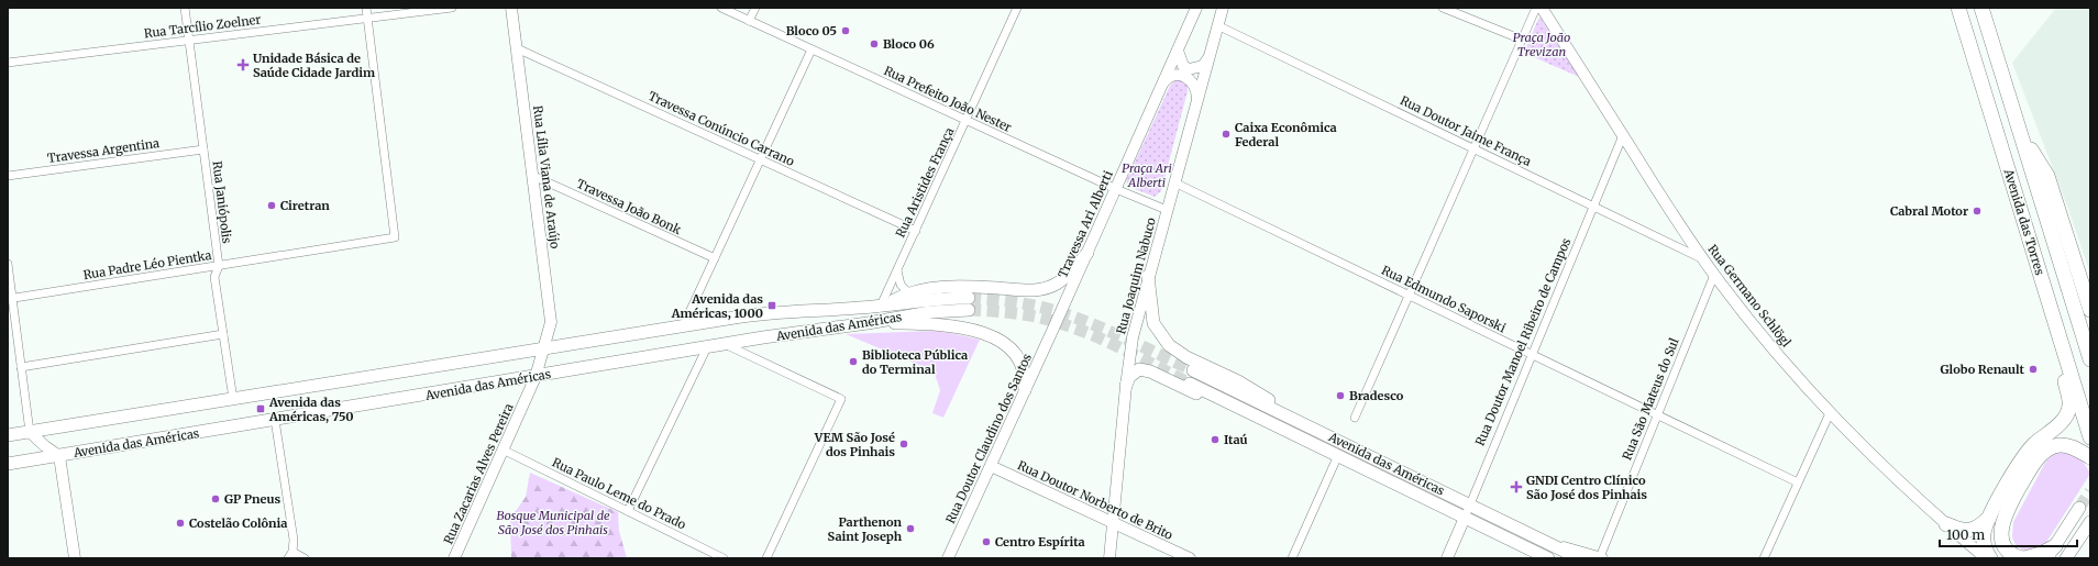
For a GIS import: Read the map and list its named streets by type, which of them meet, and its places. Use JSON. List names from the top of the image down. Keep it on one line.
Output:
{"streets":{"highway":["Avenida das Torres"],"main road":["Rua Lília Viana de Araújo","Travessa Ari Alberti","Rua Joaquim Nabuco","Rua Germano Schlögl","Avenida das Américas","Rua Doutor Manoel Ribeiro de Campos","Rua Doutor Claudino dos Santos","Rua Zacarias Alves Pereira","Rua Doutor Norberto de Brito"],"street":["Rua Tarcílio Zoelner","Rua Prefeito João Nester","Travessa Conúncio Carrano","Rua Doutor Jaime França","Travessa Argentina","Rua Aristides França","Rua Janiópolis","Travessa João Bonk","Rua Padre Léo Pientka","Rua Edmundo Saporski","Rua São Mateus do Sul","Rua Paulo Leme do Prado"]},"crossings":[["Rua Tarcílio Zoelner","Rua Janiópolis"],["Rua Tarcílio Zoelner","Rua Padre Léo Pientka"],["Rua Prefeito João Nester","Rua Aristides França"],["Rua Prefeito João Nester","Travessa Ari Alberti"],["Rua Prefeito João Nester","Rua Joaquim Nabuco"],["Travessa Conúncio Carrano","Rua Lília Viana de Araújo"],["Travessa Conúncio Carrano","Rua Aristides França"],["Rua Doutor Jaime França","Rua Joaquim Nabuco"],["Rua Doutor Jaime França","Rua Germano Schlögl"],["Rua Doutor Jaime França","Rua Doutor Manoel Ribeiro de Campos"],["Travessa Argentina","Rua Janiópolis"],["Rua Lília Viana de Araújo","Travessa João Bonk"],["Rua Lília Viana de Araújo","Avenida das Américas"],["Rua Lília Viana de Araújo","Rua Zacarias Alves Pereira"],["Rua Aristides França","Avenida das Américas"],["Rua Janiópolis","Rua Padre Léo Pientka"],["Rua Janiópolis","Avenida das Américas"],["Travessa Ari Alberti","Rua Doutor Claudino dos Santos"],["Rua Joaquim Nabuco","Rua Edmundo Saporski"],["Rua Joaquim Nabuco","Rua Doutor Norberto de Brito"],["Rua Germano Schlögl","Rua Doutor Manoel Ribeiro de Campos"],["Rua Germano Schlögl","Rua São Mateus do Sul"],["Rua Edmundo Saporski","Rua Doutor Manoel Ribeiro de Campos"],["Rua Edmundo Saporski","Rua São Mateus do Sul"],["Avenida das Américas","Rua Doutor Manoel Ribeiro de Campos"],["Avenida das Américas","Rua Zacarias Alves Pereira"],["Rua Doutor Claudino dos Santos","Rua Doutor Norberto de Brito"],["Rua Zacarias Alves Pereira","Rua Paulo Leme do Prado"]],"parks":["Praça João Trevizan","Praça Ari Alberti","Bosque Municipal de São José dos Pinhais"],"places":{"other":["Bloco 05","Bloco 06","Caixa Econômica Federal","Ciretran","Cabral Motor","Biblioteca Pública do Terminal","Globo Renault","Bradesco","Itaú","VEM São José dos Pinhais","GP Pneus","Costelão Colônia","Parthenon Saint Joseph","Centro Espírita"],"health":["Unidade Básica de Saúde Cidade Jardim","GNDI Centro Clínico São José dos Pinhais"],"transit":["Avenida das Américas, 1000","Avenida das Américas, 750"]},"scale_bar":"100 m"}
